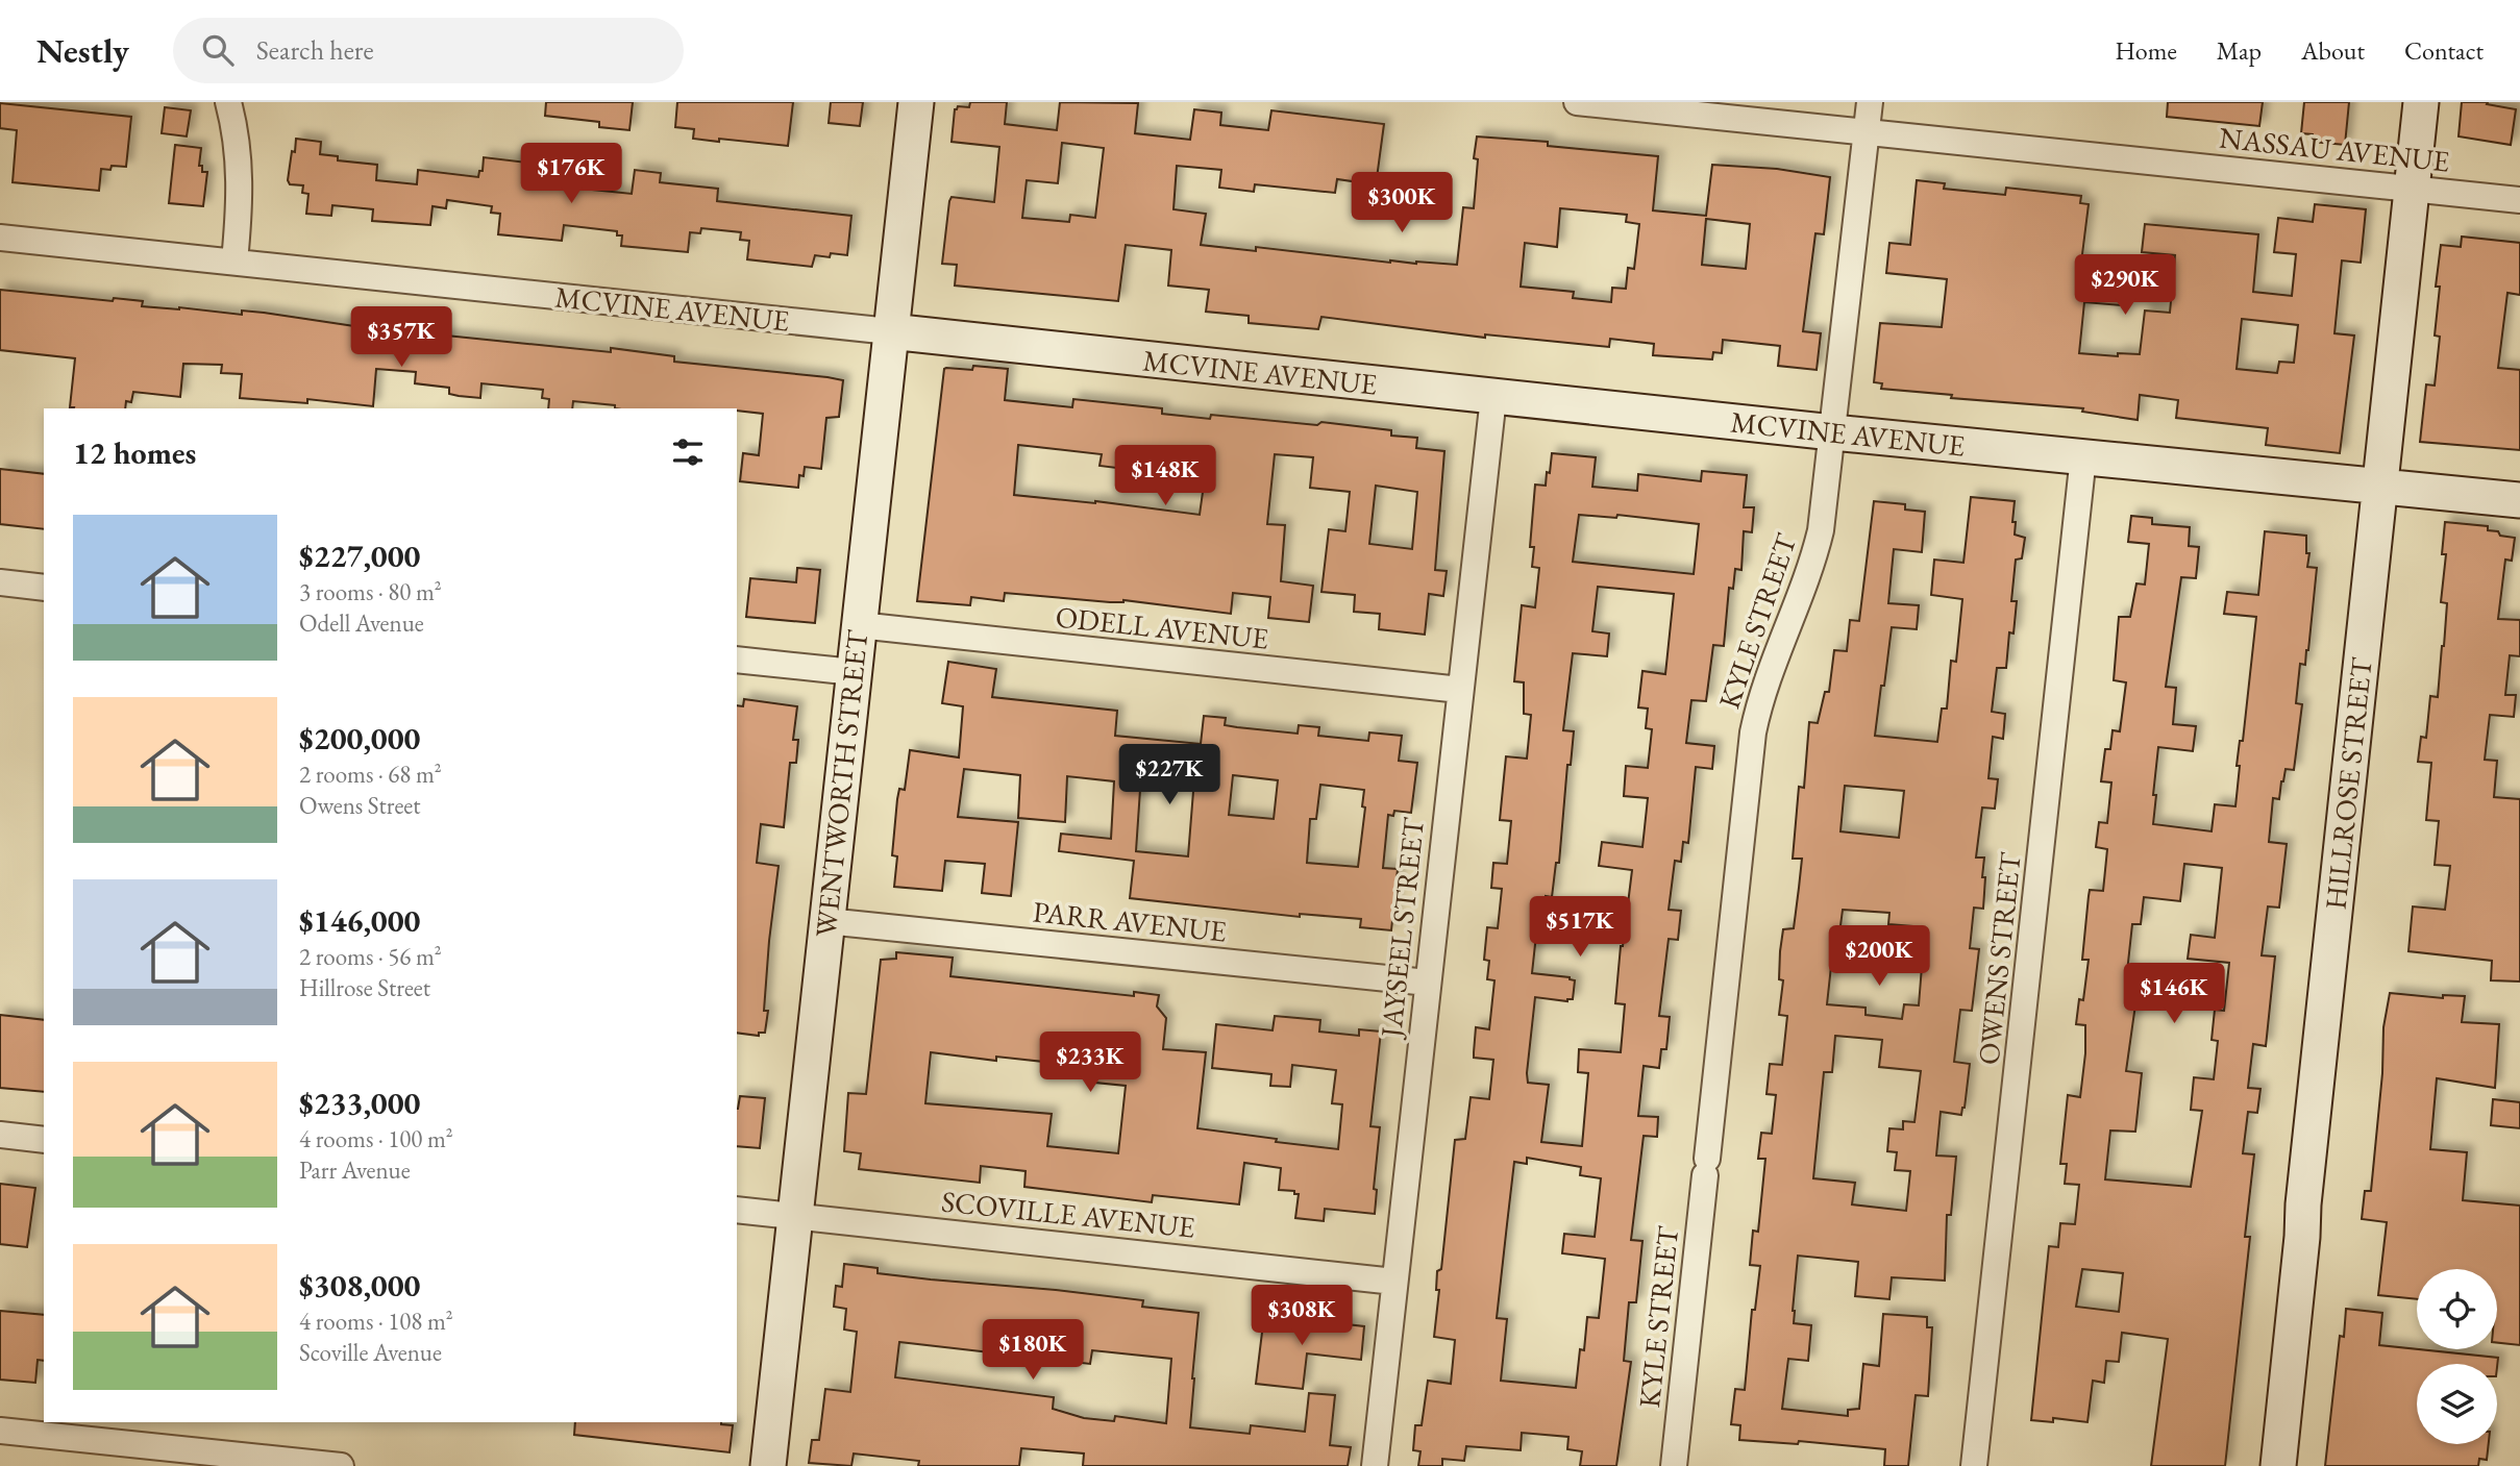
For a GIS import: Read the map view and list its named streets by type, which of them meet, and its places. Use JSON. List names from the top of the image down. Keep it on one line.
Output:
{"streets":{"street":["NASSAU AVENUE","MCVINE AVENUE","KYLE STREET","ODELL AVENUE","WENTWORTH STREET","HILLROSE STREET","PARR AVENUE","JAYSEEL STREET","OWENS STREET","SCOVILLE AVENUE"]},"crossings":[["NASSAU AVENUE","KYLE STREET"],["NASSAU AVENUE","HILLROSE STREET"],["MCVINE AVENUE","KYLE STREET"],["MCVINE AVENUE","WENTWORTH STREET"],["MCVINE AVENUE","HILLROSE STREET"],["MCVINE AVENUE","JAYSEEL STREET"],["MCVINE AVENUE","OWENS STREET"],["ODELL AVENUE","WENTWORTH STREET"],["ODELL AVENUE","JAYSEEL STREET"],["WENTWORTH STREET","PARR AVENUE"],["WENTWORTH STREET","SCOVILLE AVENUE"],["PARR AVENUE","JAYSEEL STREET"],["JAYSEEL STREET","SCOVILLE AVENUE"]],"page":{"header":"Nestly","search":"Search here","nav":["Home","Map","About","Contact"],"price":["$176K","$300K","$290K","$357K","$148K","$227K","$517K","$200K","$146K","$233K","$308K","$180K"],"heading":"12 homes","list":[{"name":"$227,000","note":"3 rooms · 80 m² · Odell Avenue"},{"name":"$200,000","note":"2 rooms · 68 m² · Owens Street"},{"name":"$146,000","note":"2 rooms · 56 m² · Hillrose Street"},{"name":"$233,000","note":"4 rooms · 100 m² · Parr Avenue"},{"name":"$308,000","note":"4 rooms · 108 m² · Scoville Avenue"}]}}
